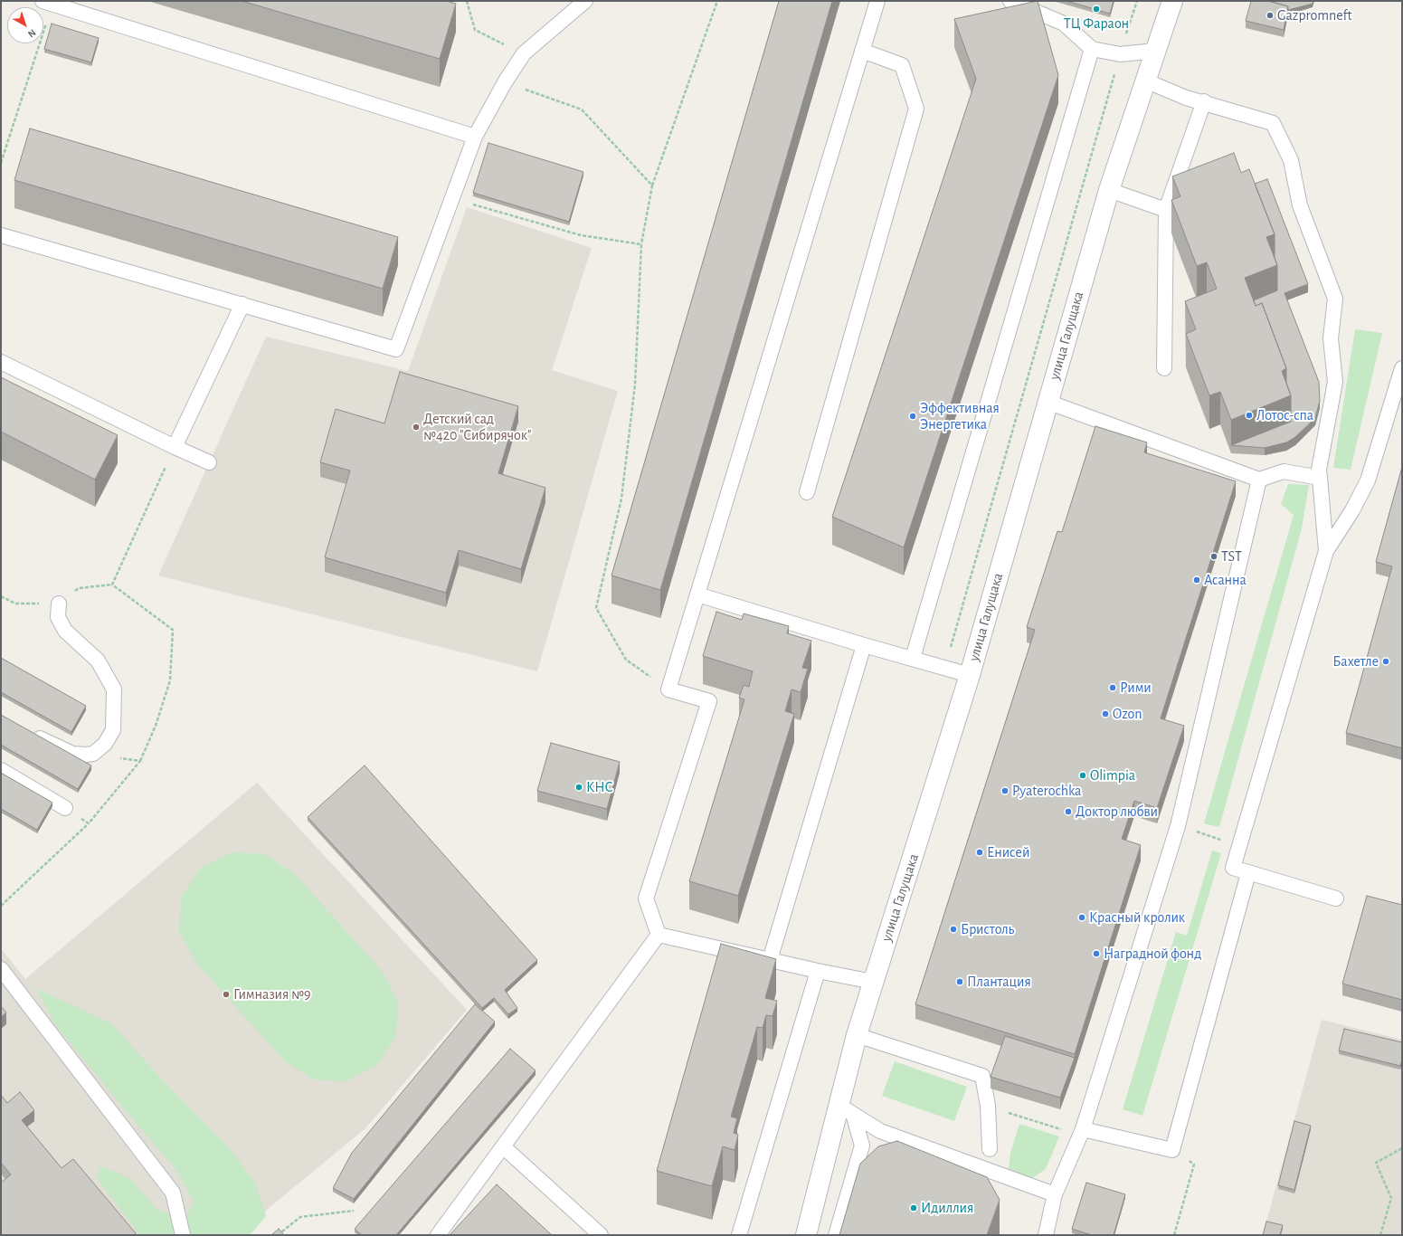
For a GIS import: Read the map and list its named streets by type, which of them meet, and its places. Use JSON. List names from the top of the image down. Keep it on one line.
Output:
{"streets":{"street":["улица Галущака"]},"places":["ТЦ Фараон","Gazpromneft","Лотос-спа","Эффективная Энергетика","Детский сад №420 \"Сибирячок\"","TST","Асанна","Бахетле","Рими","Ozon","Olimpia","КНС","Pyaterochka","Доктор любви","Енисей","Красный кролик","Бристоль","Наградной фонд","Плантация","Гимназия №9","Идиллия"],"north":"bottom right"}
